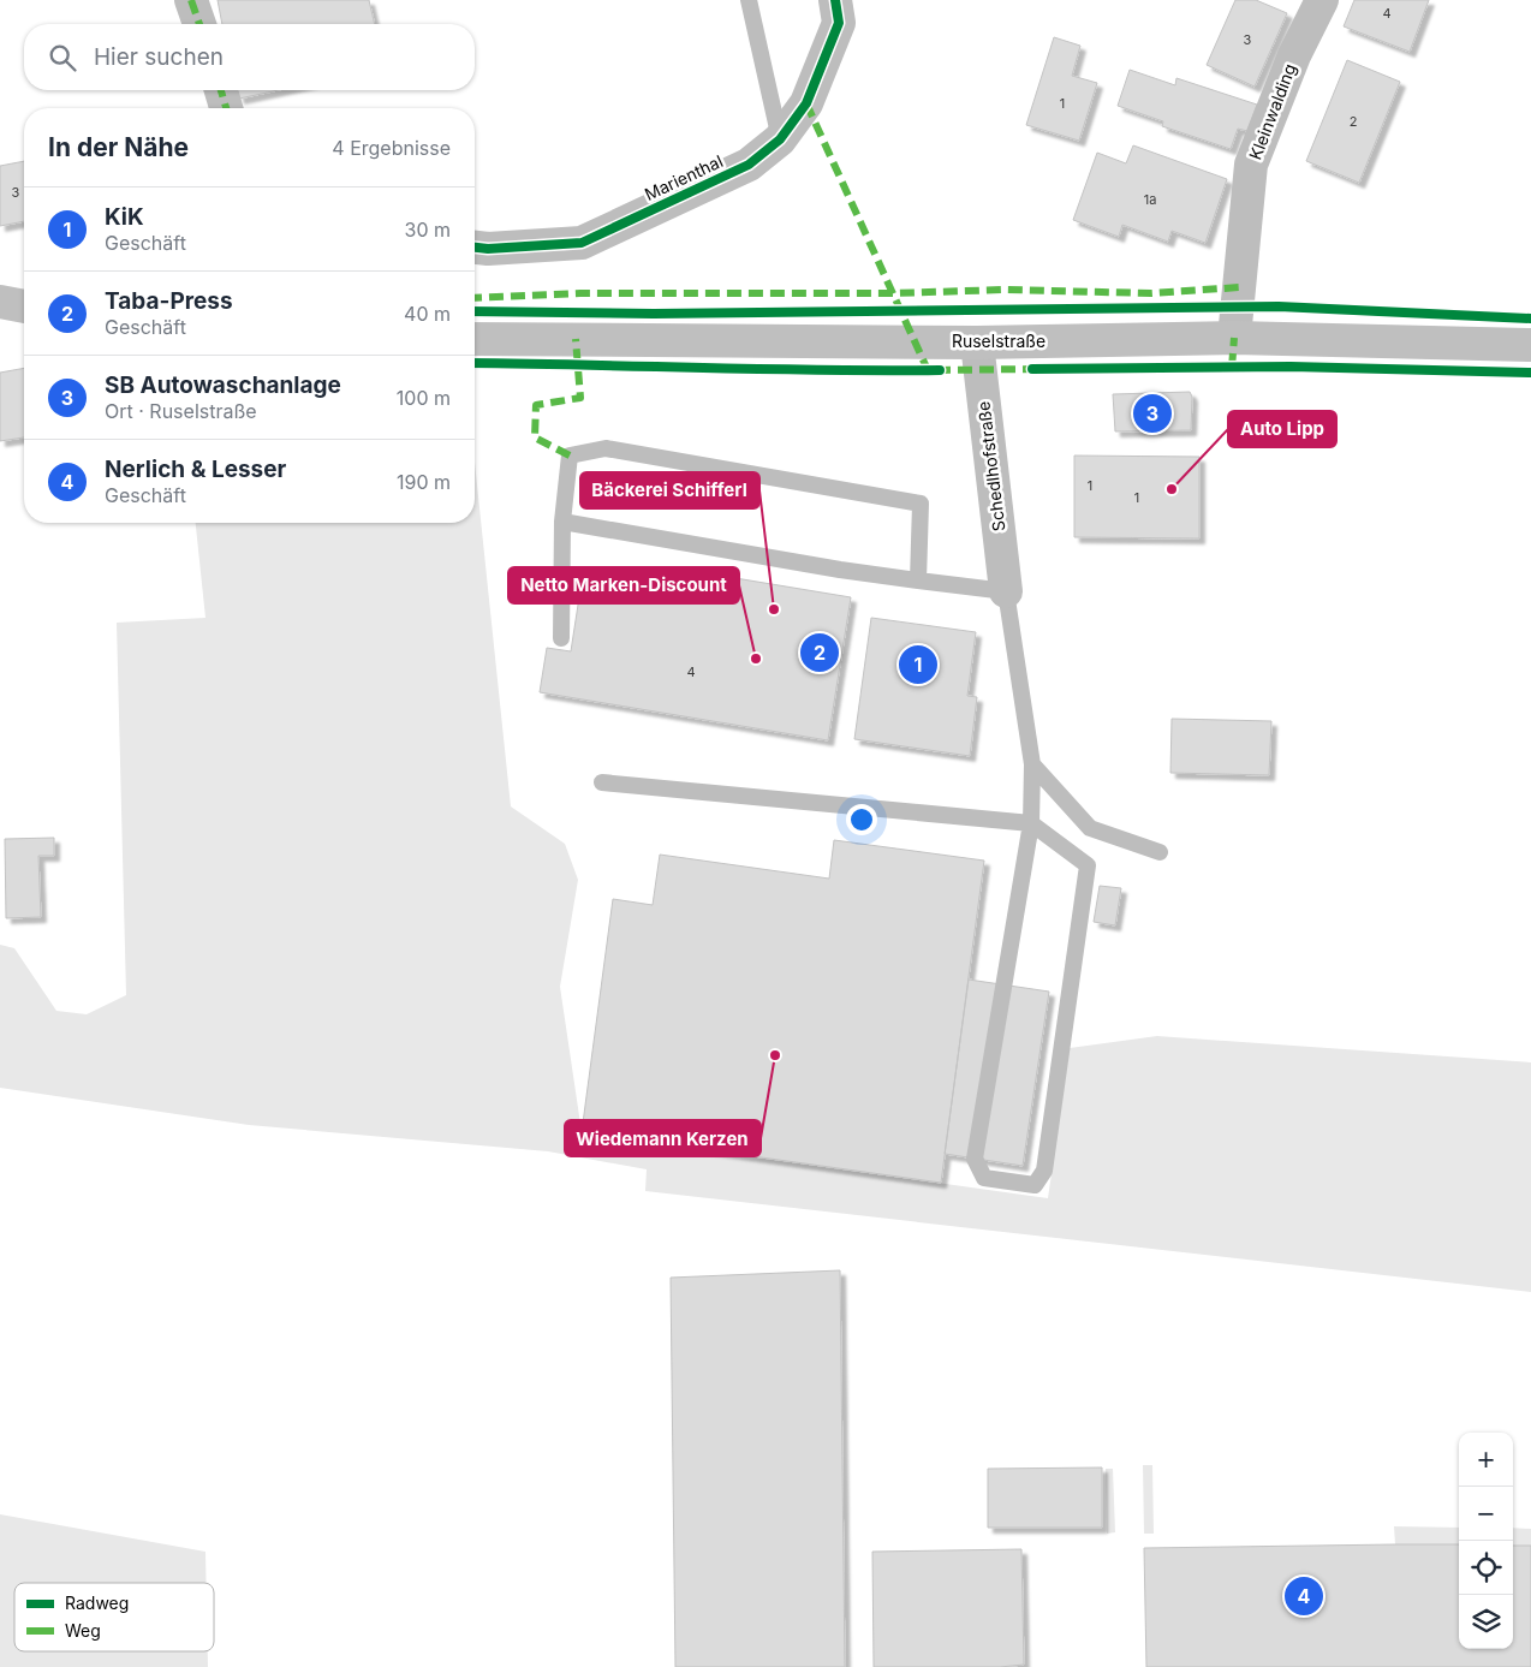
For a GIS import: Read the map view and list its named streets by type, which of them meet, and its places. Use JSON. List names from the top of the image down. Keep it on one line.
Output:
{"streets":{"main road":["Ruselstraße"],"street":["Kleinwalding","Marienthal","Schedlhofstraße"]},"crossings":[["Kleinwalding","Ruselstraße"],["Ruselstraße","Schedlhofstraße"]],"places":["Auto Lipp","Bäckerei Schifferl","Netto Marken-Discount","Wiedemann Kerzen"],"house_numbers":["4","3","1","2","3","1a","1","1","4"],"legend":["Radweg","Weg"],"page":{"search":"Hier suchen","heading":["In der Nähe","4 Ergebnisse"],"list":[{"mark":"1","name":"KiK","note":"Geschäft","value":"30 m"},{"mark":"2","name":"Taba-Press","note":"Geschäft","value":"40 m"},{"mark":"3","name":"SB Autowaschanlage","note":"Ort · Ruselstraße","value":"100 m"},{"mark":"4","name":"Nerlich & Lesser","note":"Geschäft","value":"190 m"}],"pins":["3","2","1","4"],"map_buttons":["+","−"]}}
